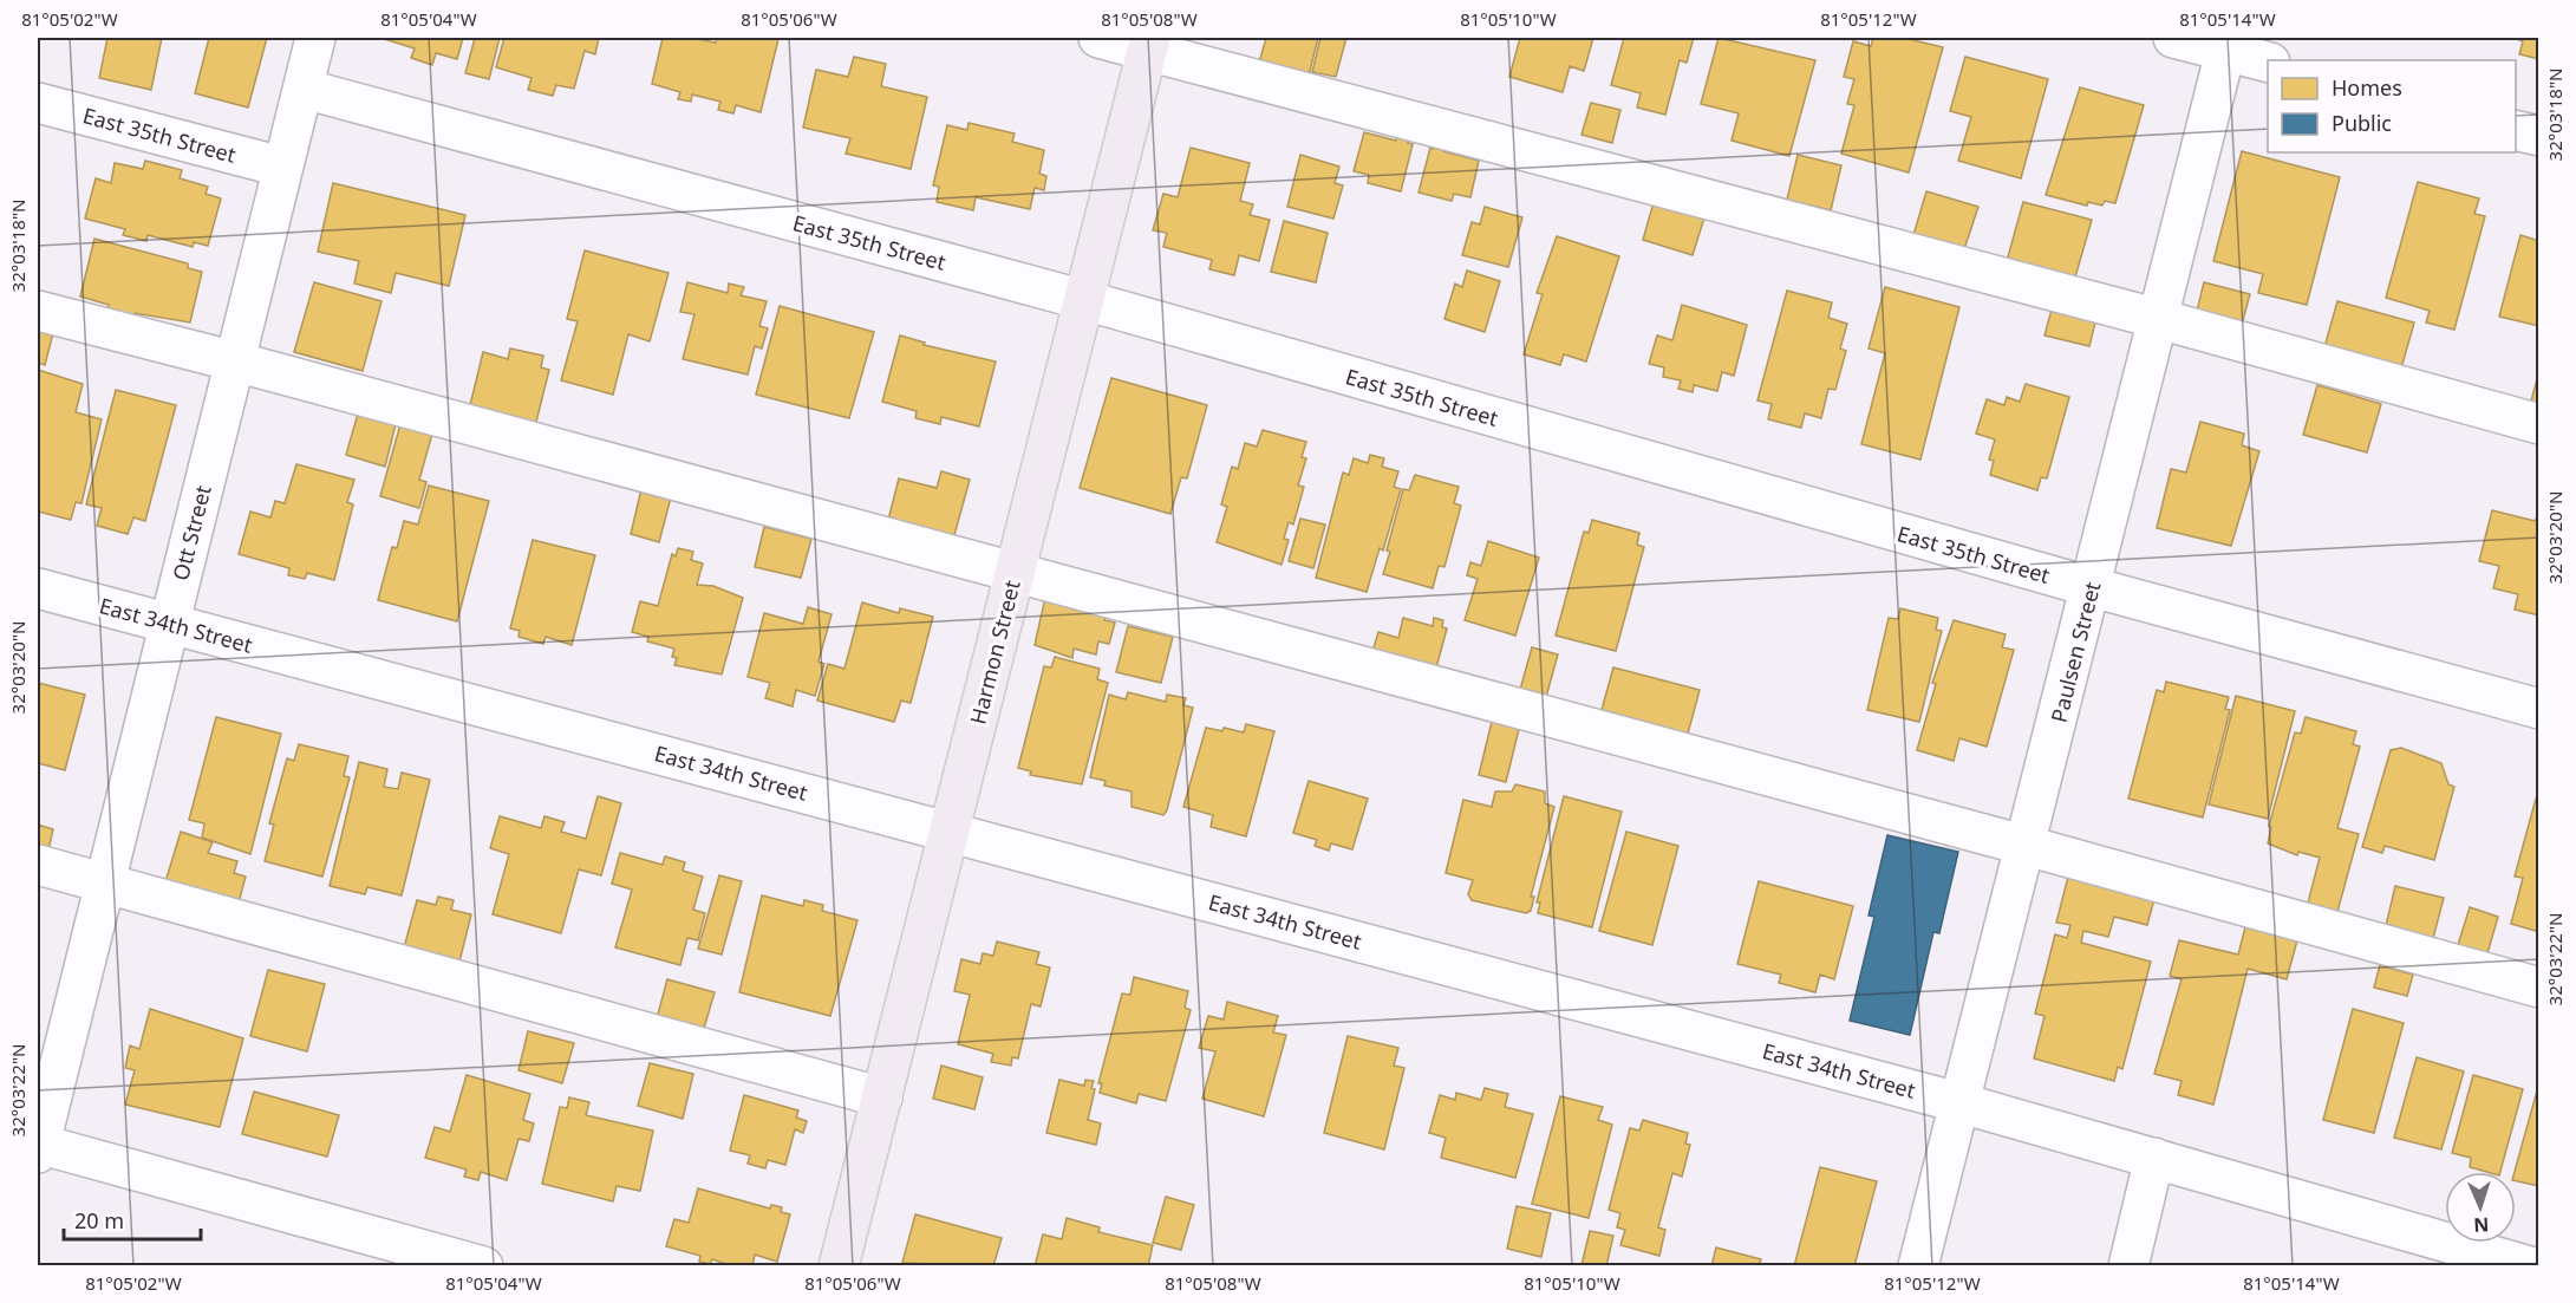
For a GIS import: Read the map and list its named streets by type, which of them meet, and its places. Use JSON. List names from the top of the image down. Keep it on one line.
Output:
{"streets":{"main road":["Harmon Street"],"street":["East 35th Street","Ott Street","East 34th Street","Paulsen Street"]},"crossings":[["East 35th Street","Ott Street"],["East 35th Street","Harmon Street"],["East 35th Street","Paulsen Street"],["Ott Street","East 34th Street"],["East 34th Street","Harmon Street"],["East 34th Street","Paulsen Street"]],"legend":["Homes","Public"],"scale_bar":"20 m","north":"bottom","coordinates":["81°05'02\"W","81°05'04\"W","81°05'06\"W","81°05'08\"W","81°05'10\"W","81°05'12\"W","81°05'14\"W","32°03'18\"N","32°03'20\"N","32°03'22\"N"]}
